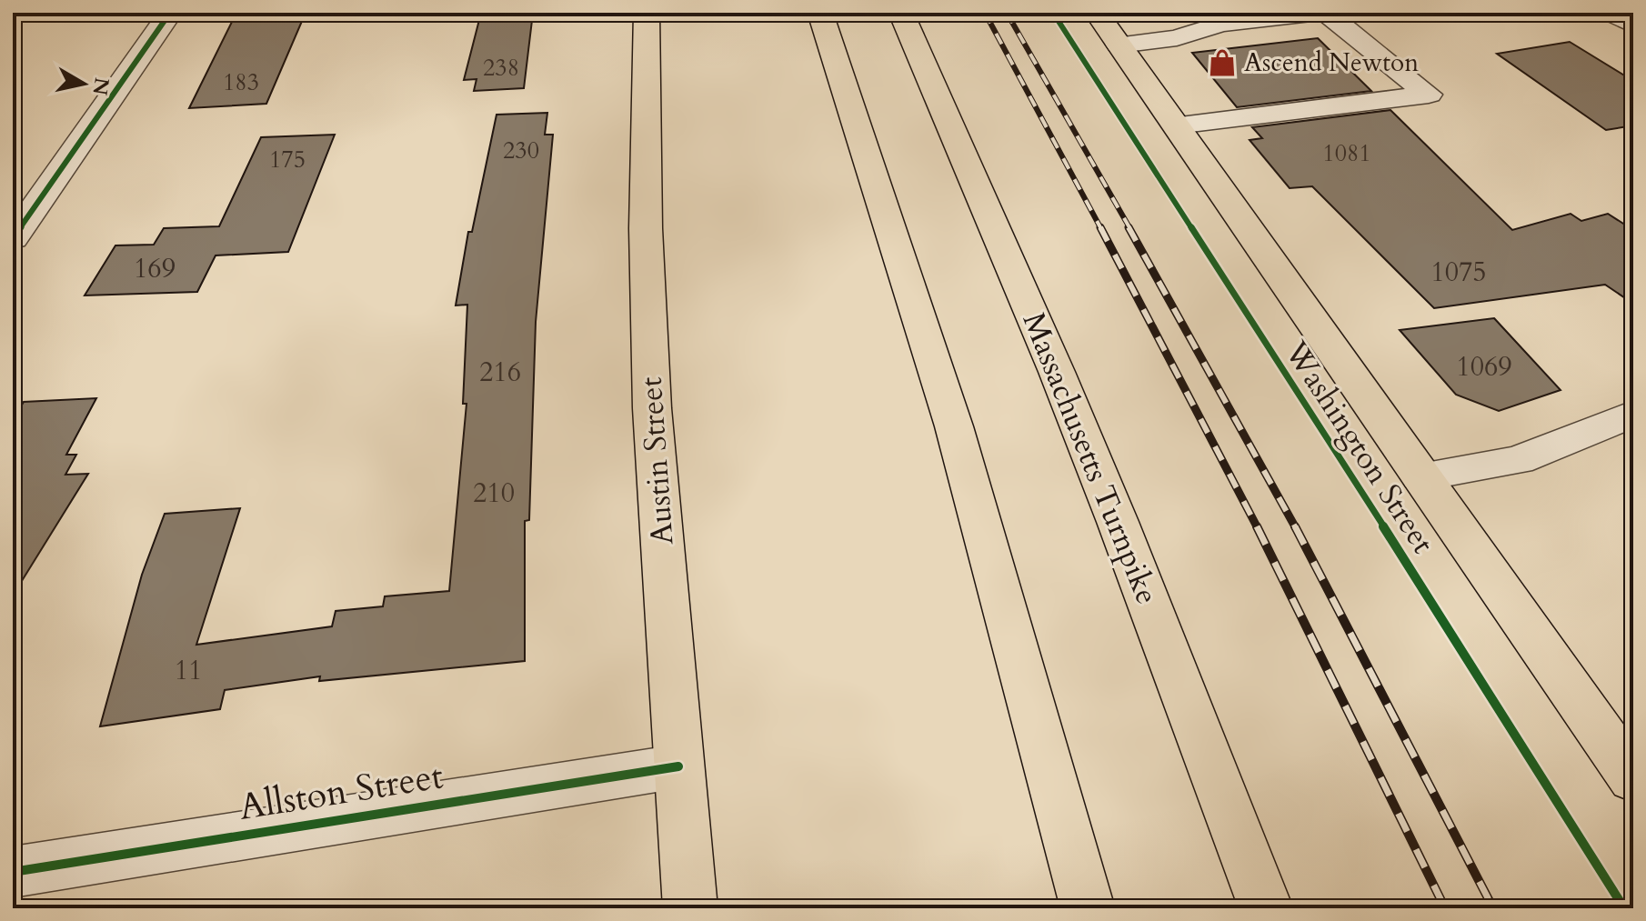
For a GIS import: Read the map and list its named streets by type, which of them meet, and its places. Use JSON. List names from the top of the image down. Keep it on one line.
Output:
{"streets":{"main road":["Washington Street","Massachusetts Turnpike","Austin Street"],"street":["Allston Street"]},"crossings":[["Austin Street","Allston Street"]],"places":{"shop":["Ascend Newton"]},"house_numbers":["238","183","230","1081","175","169","1075","1069","216","210","11"],"north":"right"}
